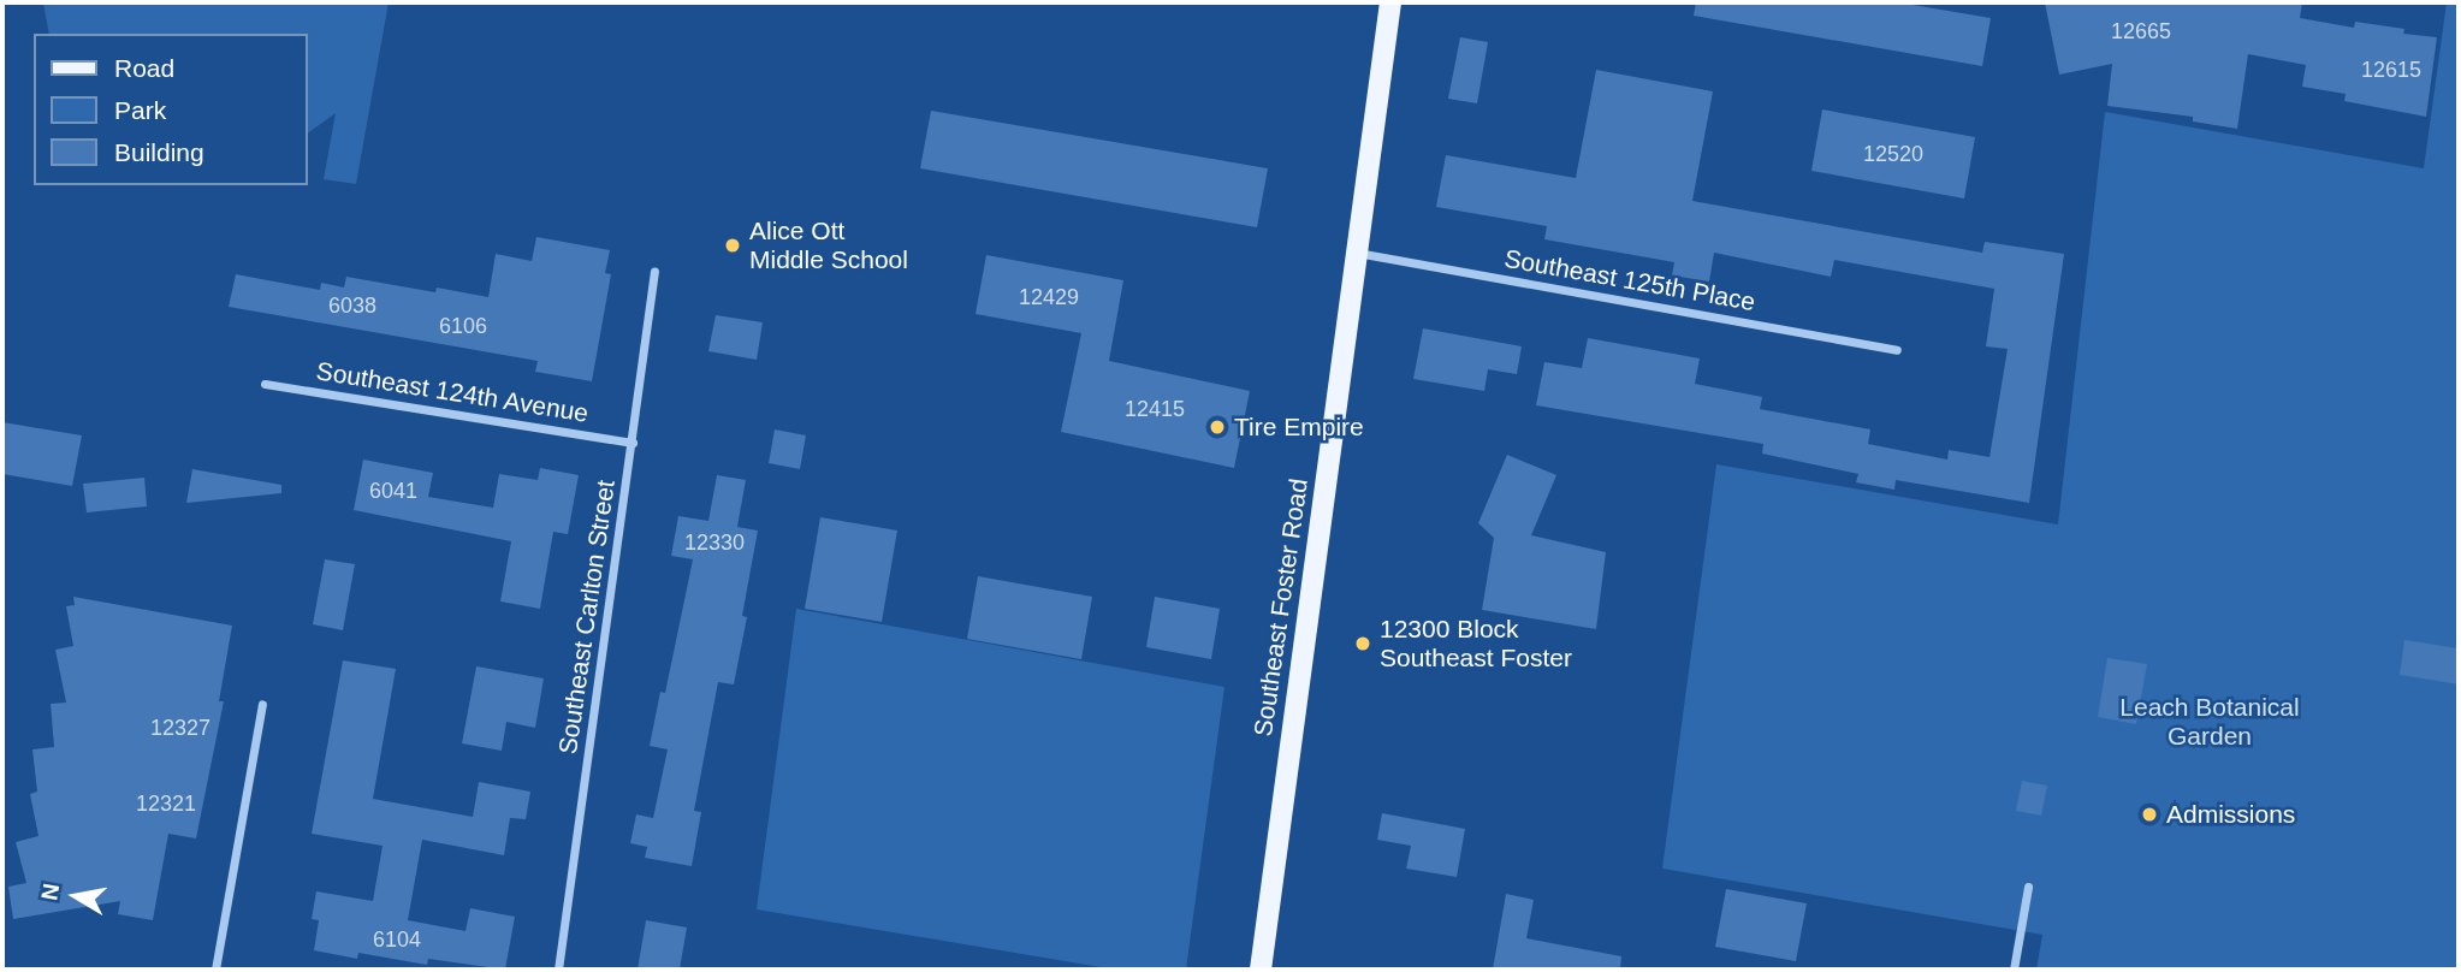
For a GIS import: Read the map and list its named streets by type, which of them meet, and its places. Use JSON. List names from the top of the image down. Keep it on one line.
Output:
{"streets":{"main road":["Southeast Foster Road"],"street":["Southeast 125th Place","Southeast 124th Avenue","Southeast Carlton Street"]},"crossings":[["Southeast 125th Place","Southeast Foster Road"],["Southeast 124th Avenue","Southeast Carlton Street"]],"parks":["Leach Botanical Garden"],"places":["Alice Ott Middle School","Tire Empire","12300 Block Southeast Foster","Admissions"],"house_numbers":["12665","12615","12520","12429","6038","6106","12415","6041","12330","12327","12321","6104"],"legend":["Road","Park","Building"],"north":"left"}
